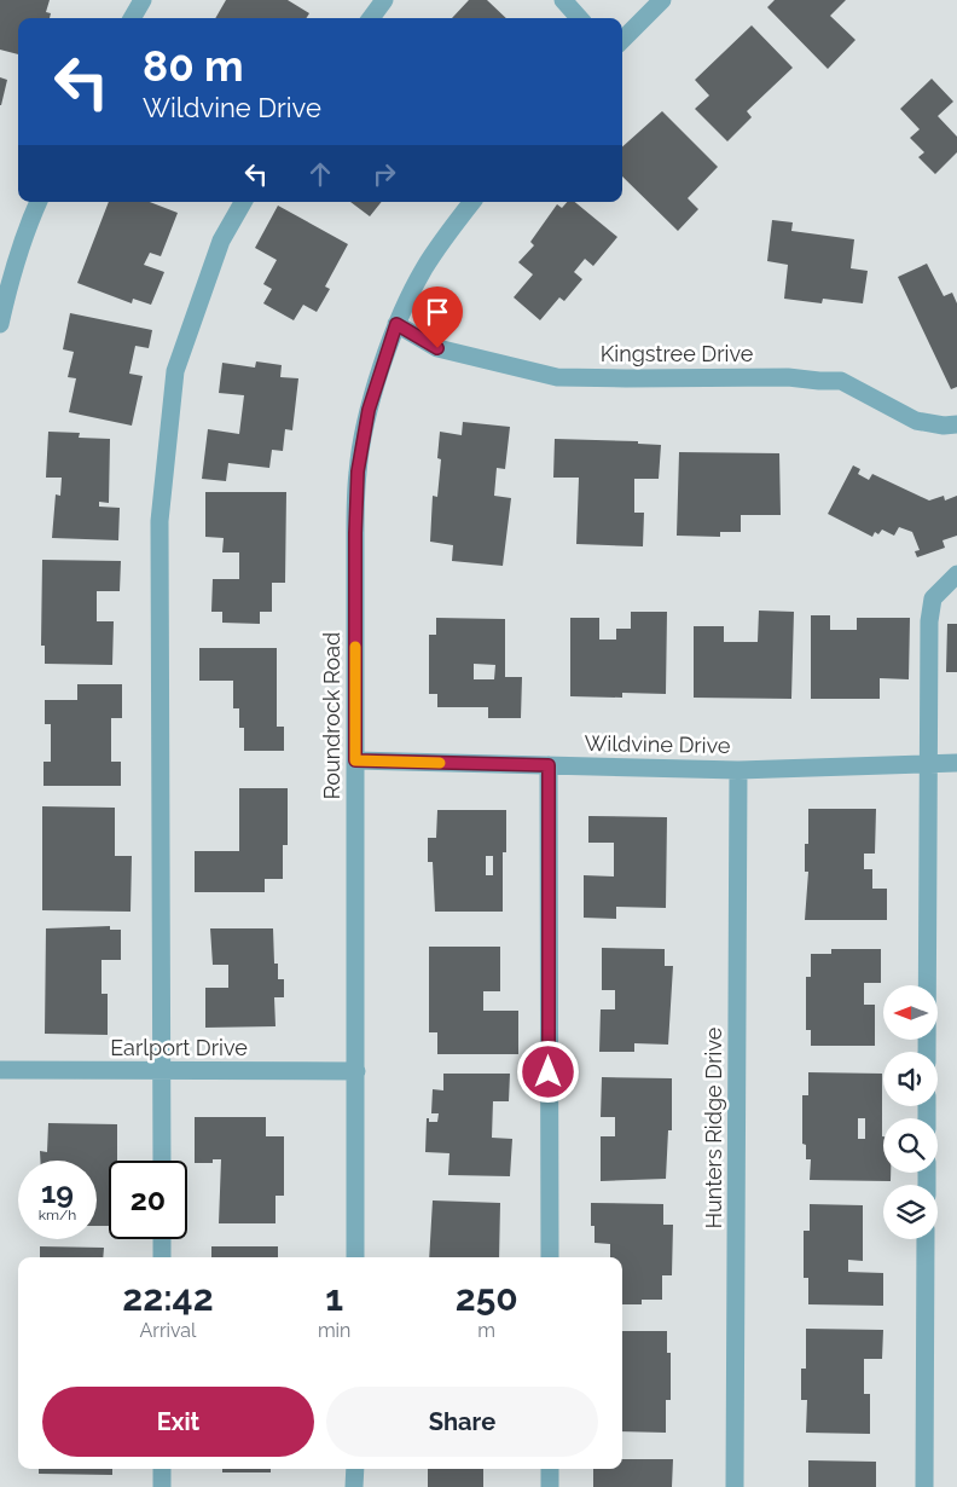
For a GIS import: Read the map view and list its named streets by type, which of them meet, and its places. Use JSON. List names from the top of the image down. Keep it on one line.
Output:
{"streets":{"street":["Kingstree Drive","Roundrock Road","Wildvine Drive","Earlport Drive","Hunters Ridge Drive"]},"crossings":[["Kingstree Drive","Roundrock Road"],["Roundrock Road","Wildvine Drive"],["Roundrock Road","Earlport Drive"],["Wildvine Drive","Hunters Ridge Drive"]],"north":"left","page":{"turn":["80 m","Wildvine Drive"],"speed":"19 km/h","limit":"20","eta":["22:42","Arrival","1","min","250","m"],"buttons":["Exit","Share"]}}
